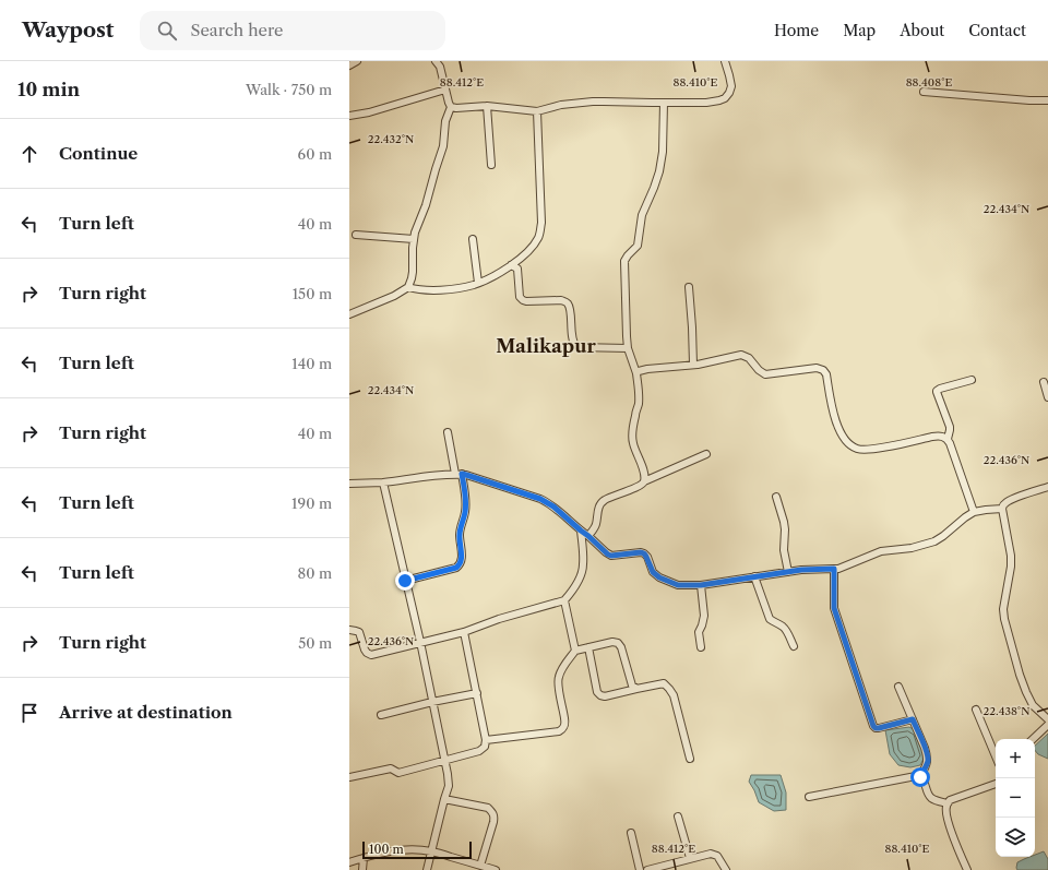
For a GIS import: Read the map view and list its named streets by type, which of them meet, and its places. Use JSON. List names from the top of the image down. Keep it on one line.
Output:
{"districts":["Malikapur"],"scale_bar":"100 m","page":{"header":"Waypost","search":"Search here","nav":["Home","Map","About","Contact"],"heading":["10 min","Walk · 750 m"],"list":[["Continue","60 m"],["Turn left","40 m"],["Turn right","150 m"],["Turn left","140 m"],["Turn right","40 m"],["Turn left","190 m"],["Turn left","80 m"],["Turn right","50 m"],"Arrive at destination"],"map_buttons":["+","−"],"scale":"100 m"},"coordinates":["88.412°E","88.410°E","88.408°E","22.432°N","22.434°N","22.436°N","22.438°N"]}
